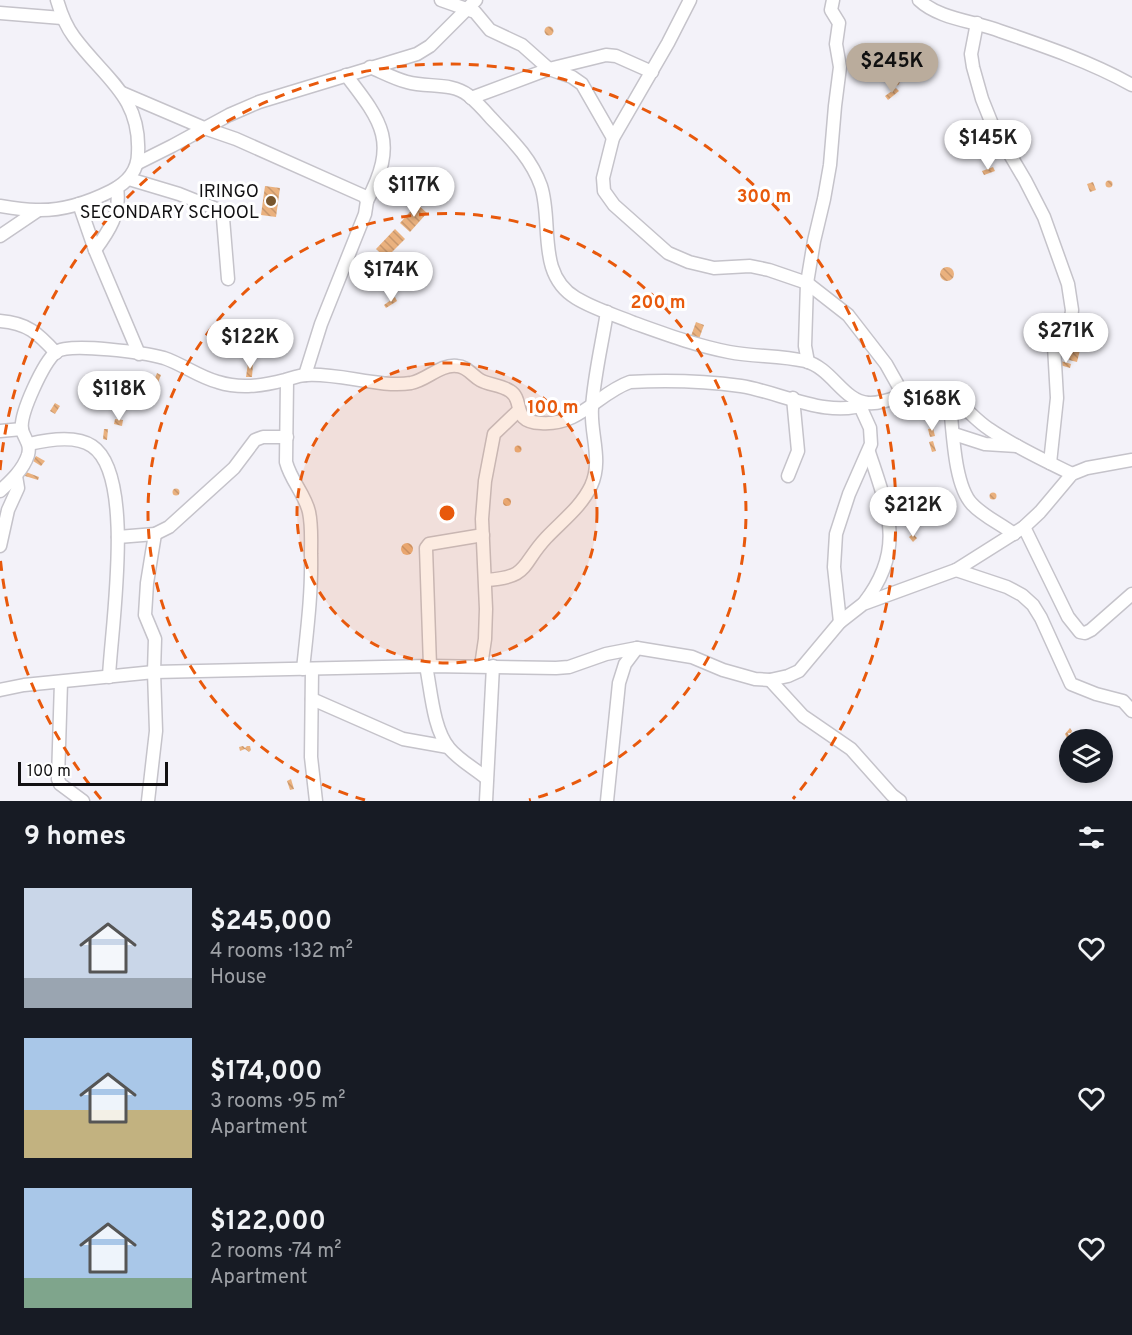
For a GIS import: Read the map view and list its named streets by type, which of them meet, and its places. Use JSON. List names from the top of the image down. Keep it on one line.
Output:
{"places":["IRINGO SECONDARY SCHOOL"],"scale_bar":"100 m","page":{"price":["$245K","$145K","$117K","$174K","$271K","$122K","$118K","$168K","$212K"],"scale":"100 m","heading":"9 homes","list":[{"name":"$245,000","note":"4 rooms · 132 m² · House"},{"name":"$174,000","note":"3 rooms · 95 m² · Apartment"},{"name":"$122,000","note":"2 rooms · 74 m² · Apartment"}]},"rings":["300 m","200 m","100 m"]}
